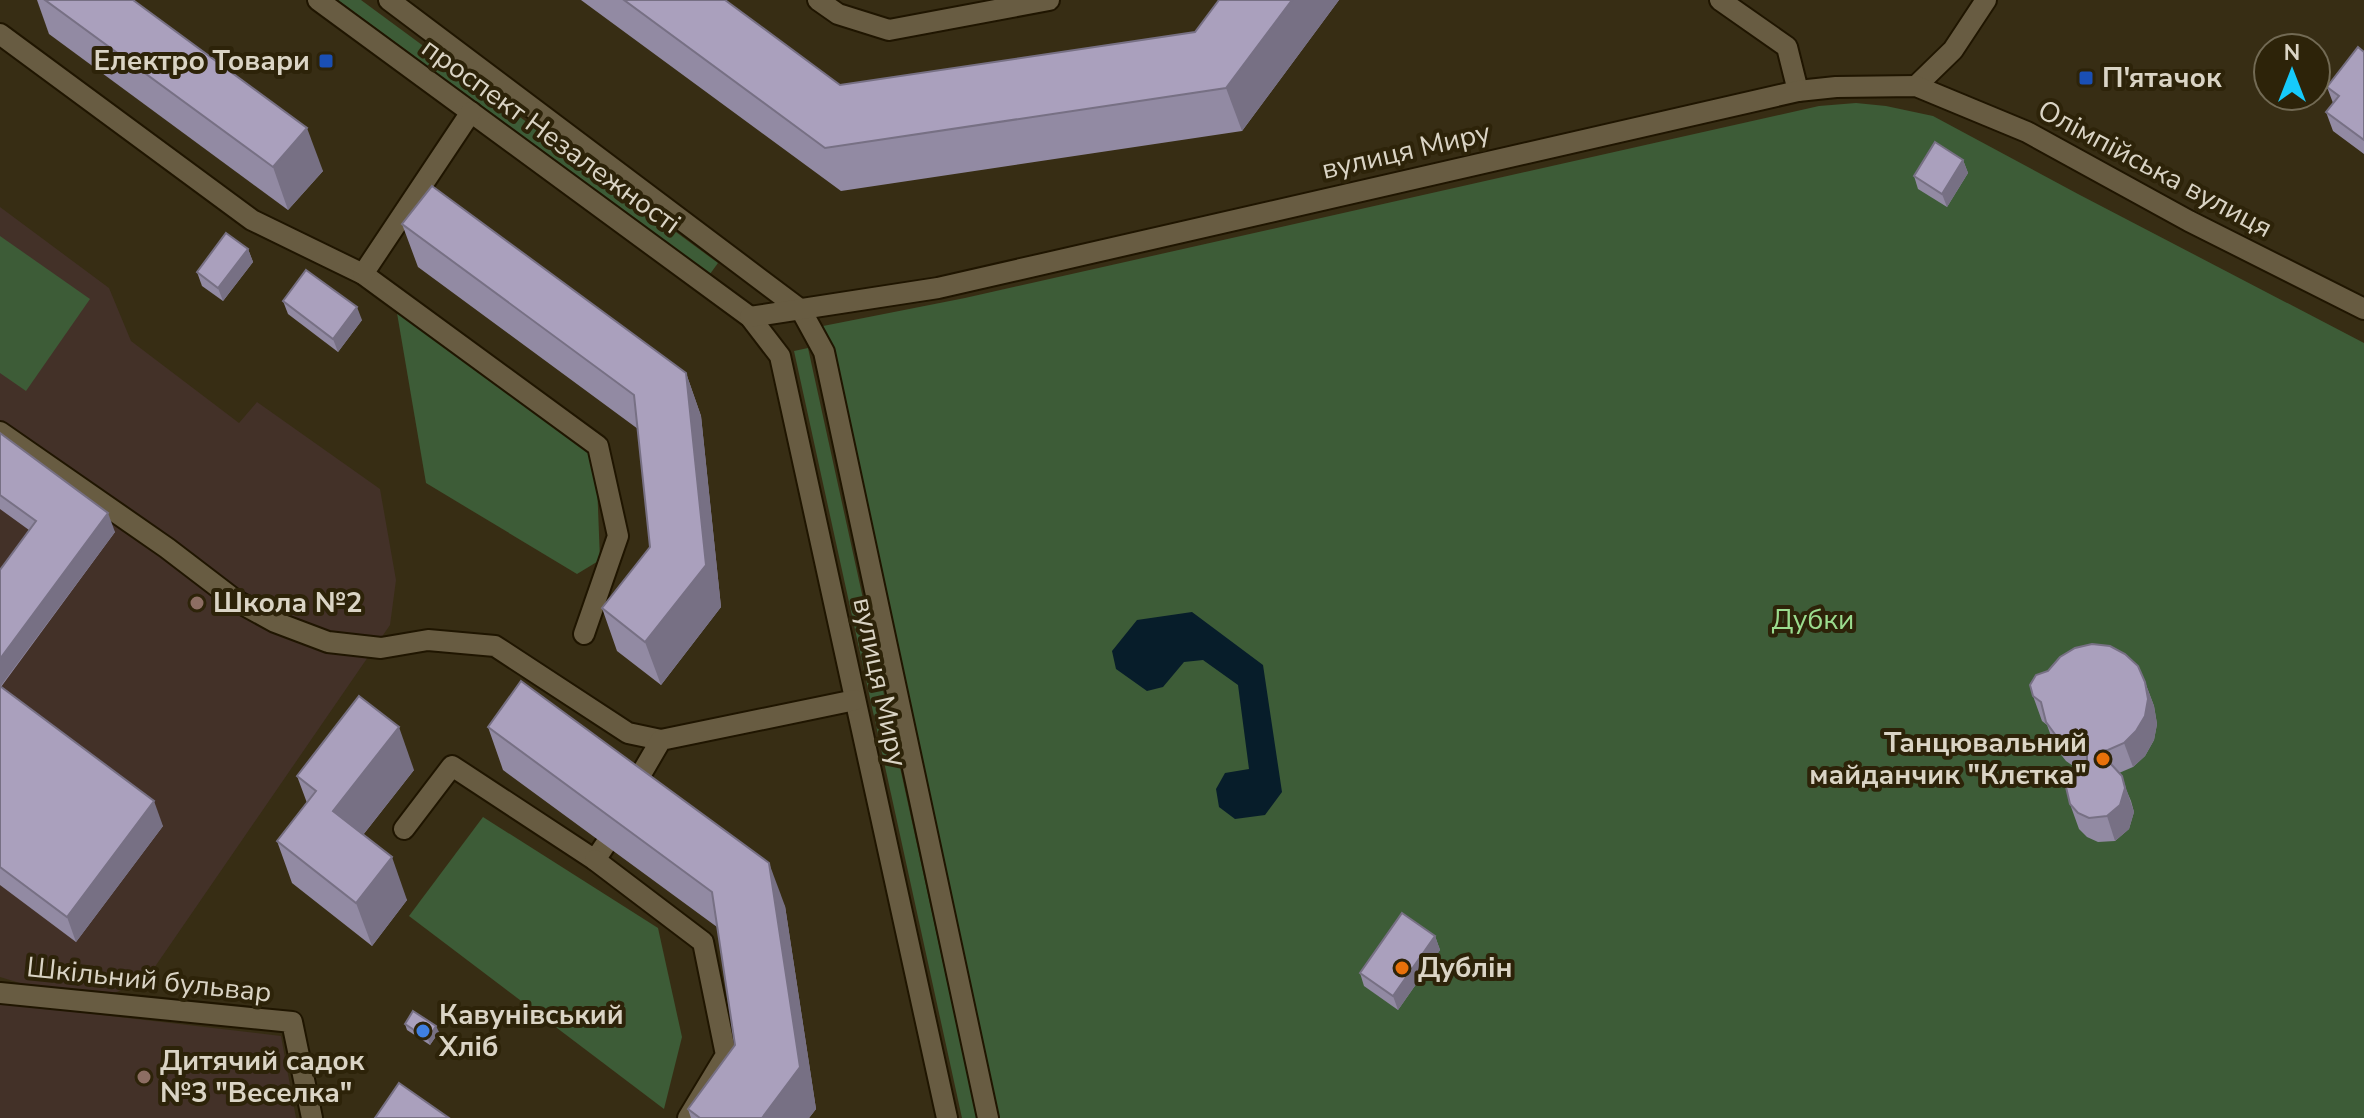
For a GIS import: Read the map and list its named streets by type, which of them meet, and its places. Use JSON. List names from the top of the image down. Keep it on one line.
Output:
{"streets":{"street":["проспект Незалежності","вулиця Миру","Олімпійська вулиця","Шкільний бульвар"]},"crossings":[["проспект Незалежності","вулиця Миру"],["вулиця Миру","Олімпійська вулиця"]],"parks":["Дубки"],"places":{"transit":["Електро Товари","П'ятачок"],"other":["Школа №2","Танцювальний майданчик \"Клєтка\"","Дублін","Кавунівський Хліб","Дитячий садок №3 \"Веселка\""]},"north":"top"}
